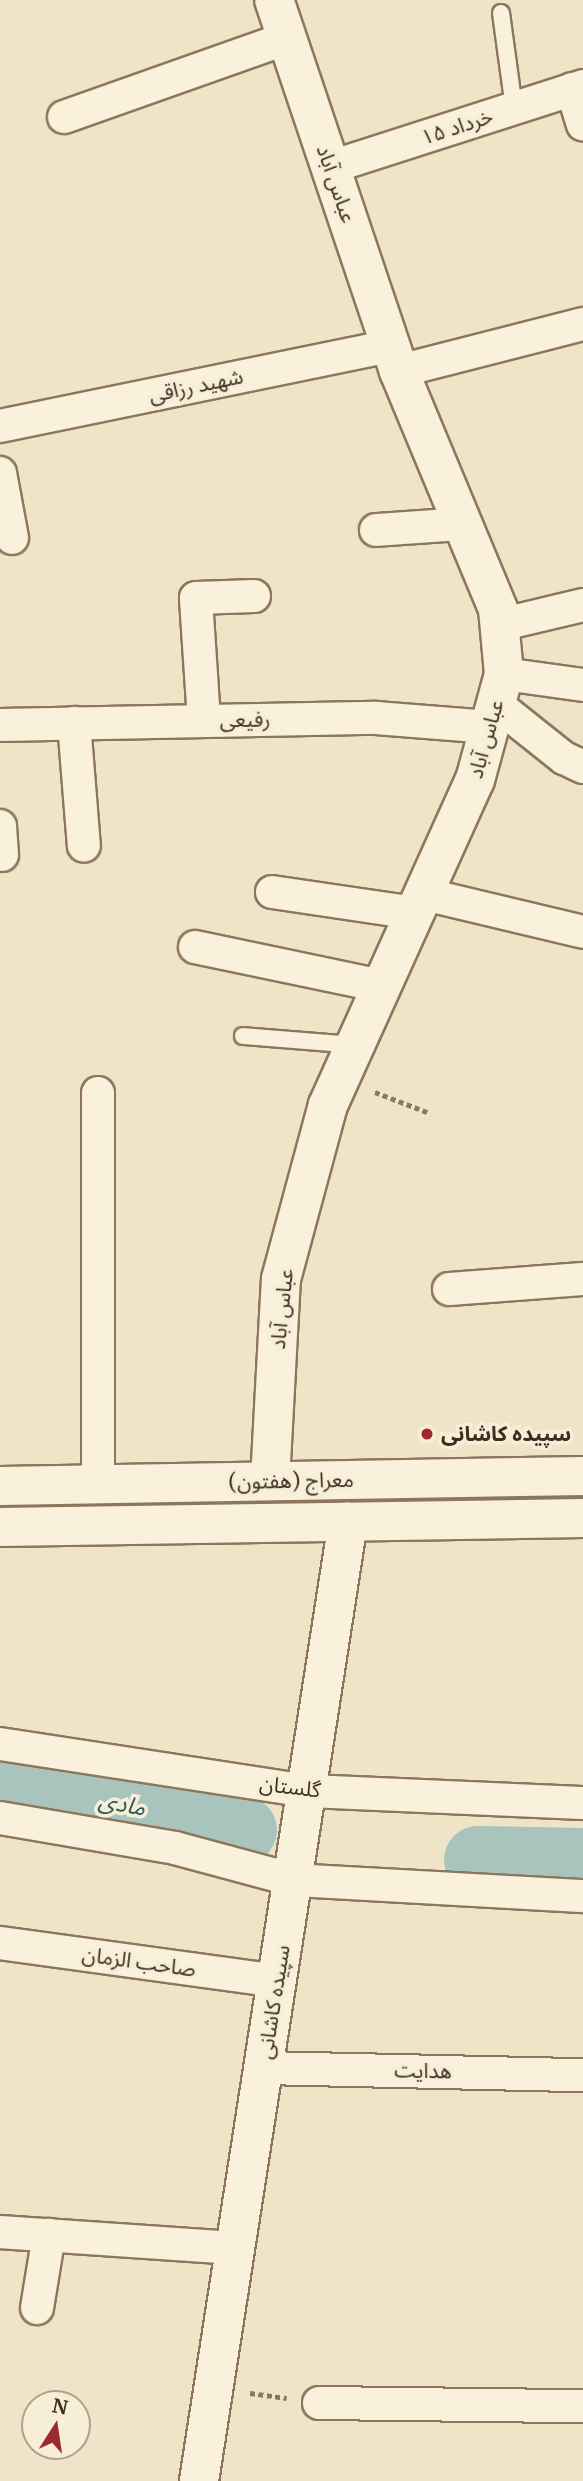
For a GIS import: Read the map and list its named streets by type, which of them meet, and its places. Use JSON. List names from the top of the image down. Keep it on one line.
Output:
{"streets":{"street":["۱۵ خرداد","عباس آباد","شهید رزاقی","رفیعی","معراج (هفتون)","گلستان","صاحب الزمان","سپیده کاشانی","هدایت"]},"crossings":[["۱۵ خرداد","عباس آباد"],["عباس آباد","شهید رزاقی"],["عباس آباد","رفیعی"],["عباس آباد","معراج (هفتون)"],["معراج (هفتون)","سپیده کاشانی"],["گلستان","سپیده کاشانی"],["صاحب الزمان","سپیده کاشانی"],["سپیده کاشانی","هدایت"]],"water":["مادی"],"places":["سپیده کاشانی"],"north":"top"}
